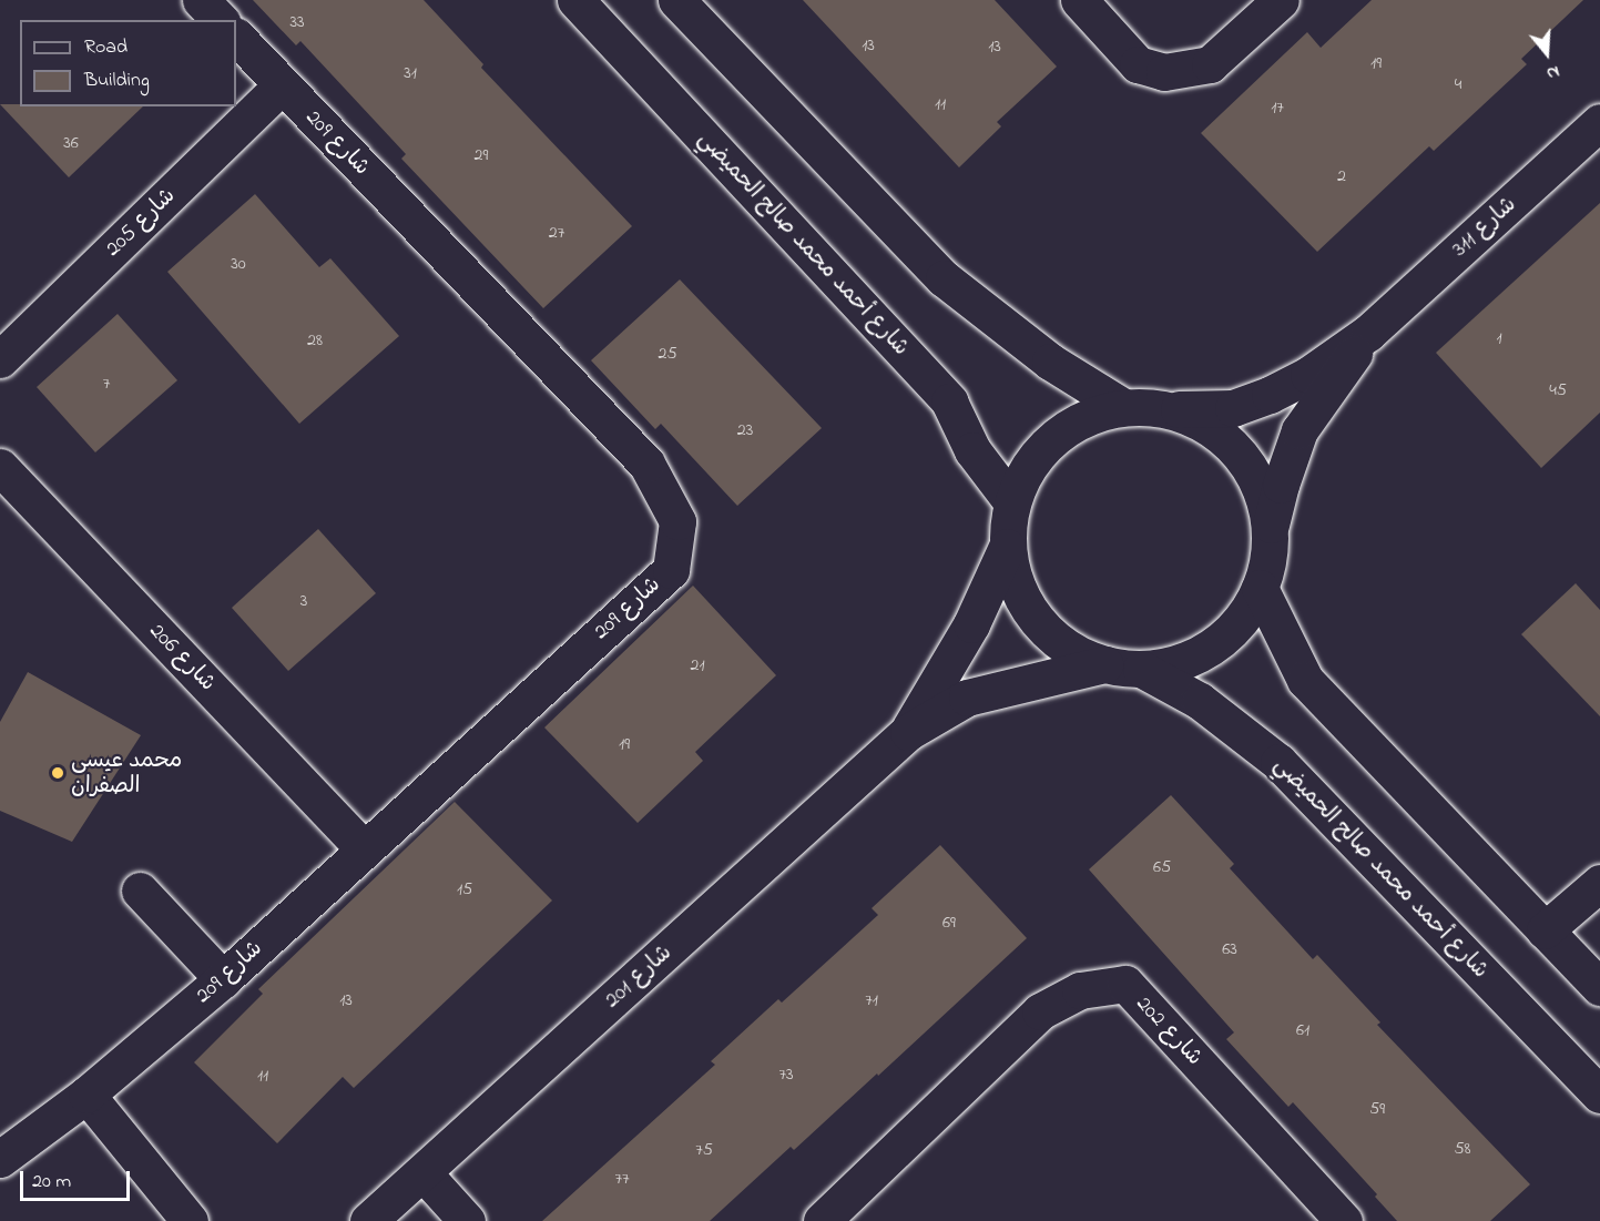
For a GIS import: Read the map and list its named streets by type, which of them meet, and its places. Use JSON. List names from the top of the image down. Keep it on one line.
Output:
{"streets":{"street":["شارع 209","شارع 205","شارع 311","شارع أحمد محمد صالح الحميضي","شارع 206","شارع 201","شارع 202"]},"crossings":[["شارع 209","شارع 205"],["شارع 209","شارع 206"]],"places":["محمد عيسى الصفران"],"house_numbers":["33","13","13","19","31","4","11","17","36","29","2","27","30","1","28","25","7","45","23","3","21","19","65","15","69","63","13","71","61","73","11","59","58","75","77"],"legend":["Road","Building"],"scale_bar":"20 m","north":"bottom"}
